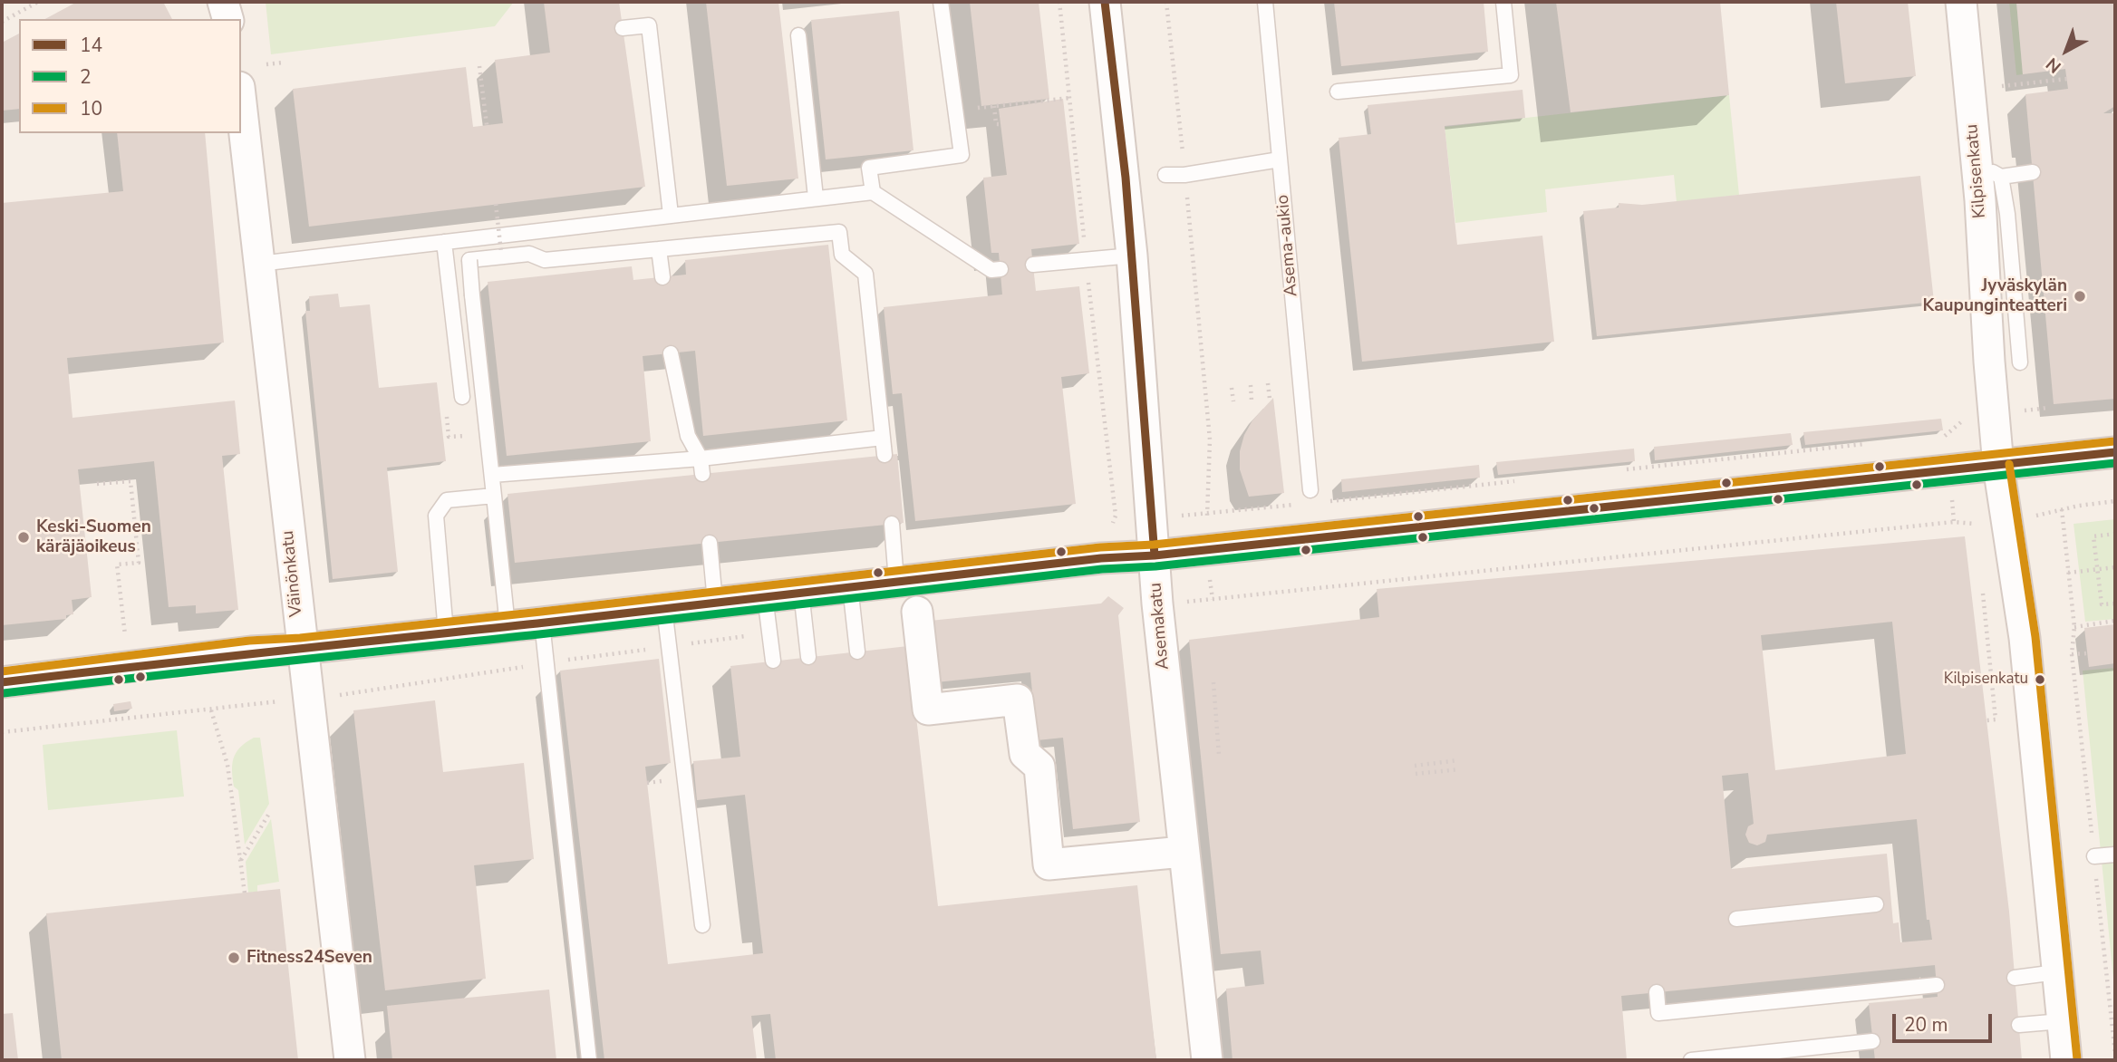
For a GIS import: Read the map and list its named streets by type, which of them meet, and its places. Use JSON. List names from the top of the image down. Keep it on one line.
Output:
{"streets":{"street":["Kilpisenkatu","Väinönkatu","Asemakatu"],"lane":["Asema-aukio"]},"places":["Jyväskylän Kaupunginteatteri","Keski-Suomen käräjäoikeus","Kilpisenkatu","Fitness24Seven"],"lines":["transit line 14","transit line 10","transit line 2"],"legend":["14","2","10"],"scale_bar":"20 m","north":"bottom left"}
